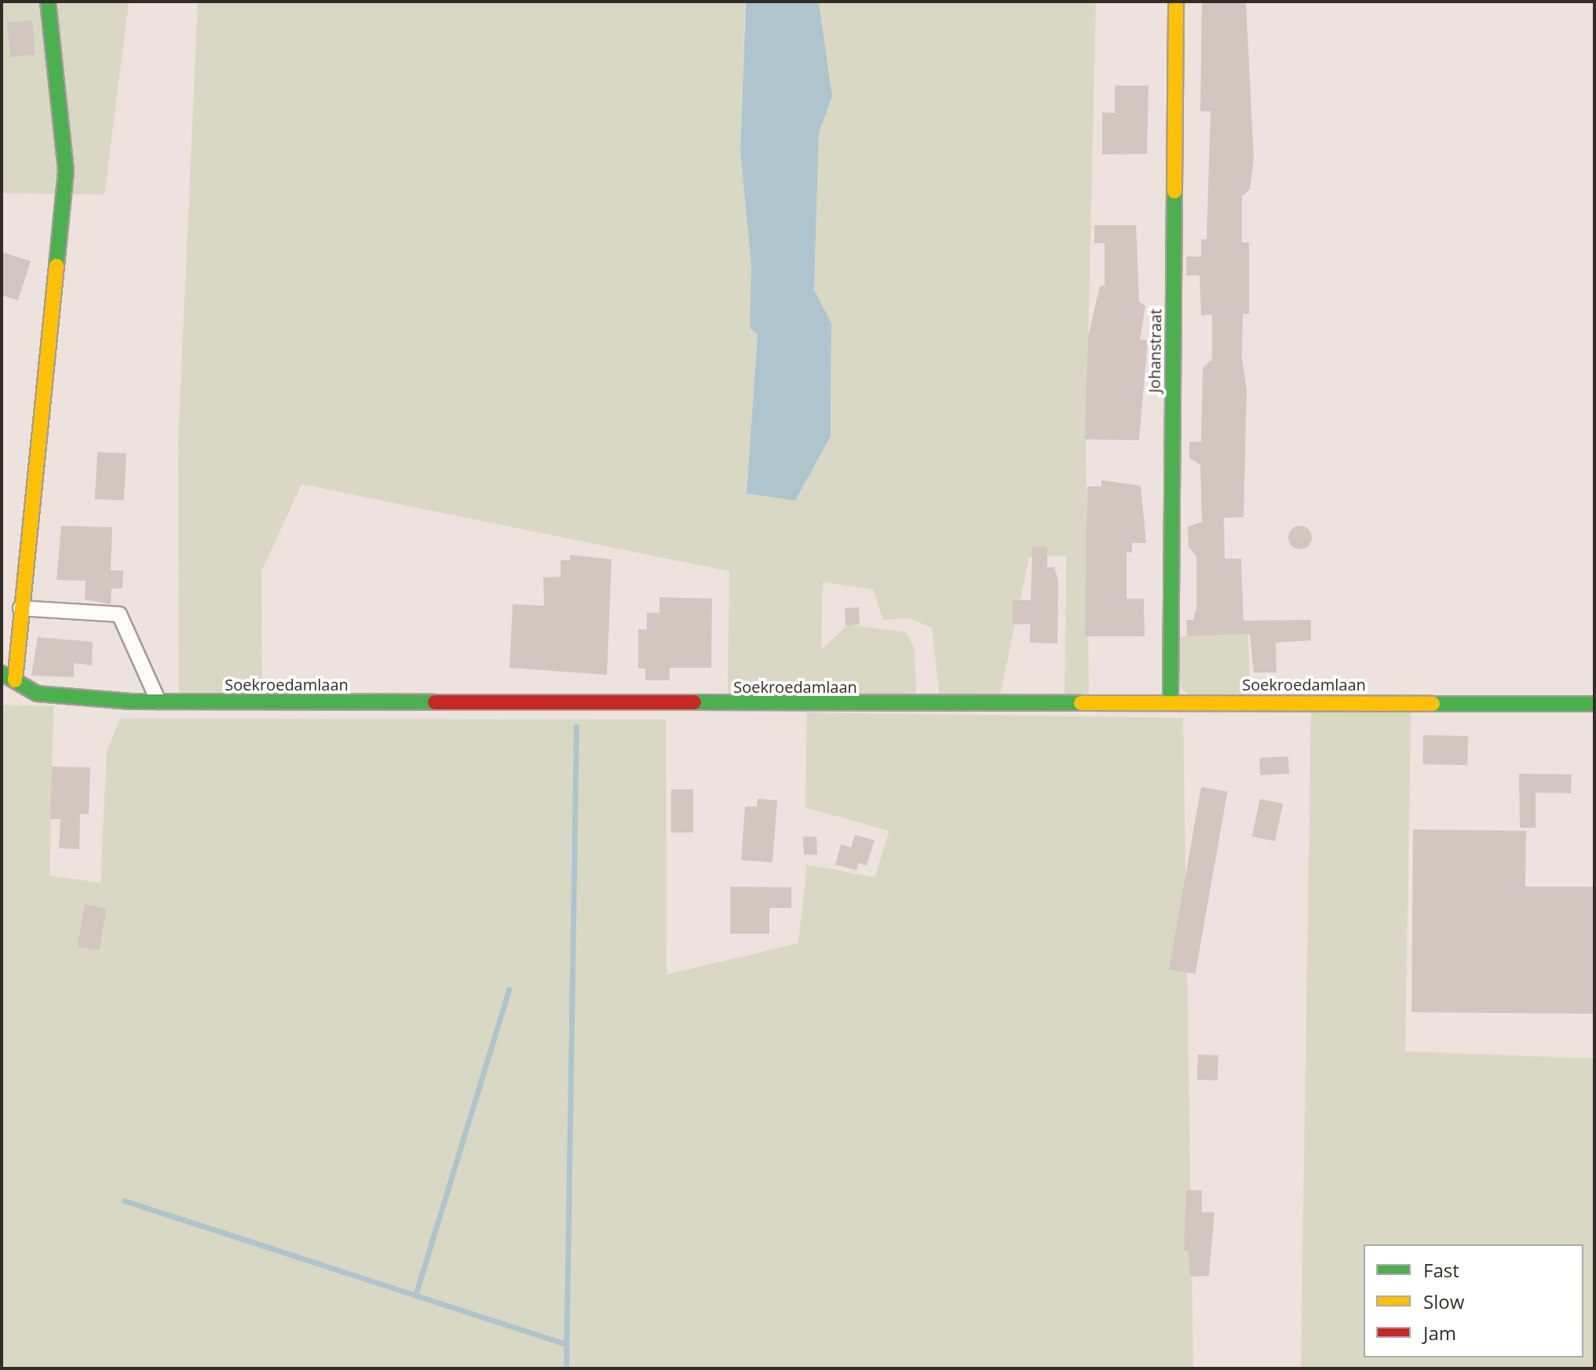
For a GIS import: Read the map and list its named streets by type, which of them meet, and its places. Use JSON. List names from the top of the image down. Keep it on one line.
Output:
{"streets":{"street":["Johanstraat","Soekroedamlaan"]},"crossings":[["Johanstraat","Soekroedamlaan"]],"legend":["Fast","Slow","Jam"]}
